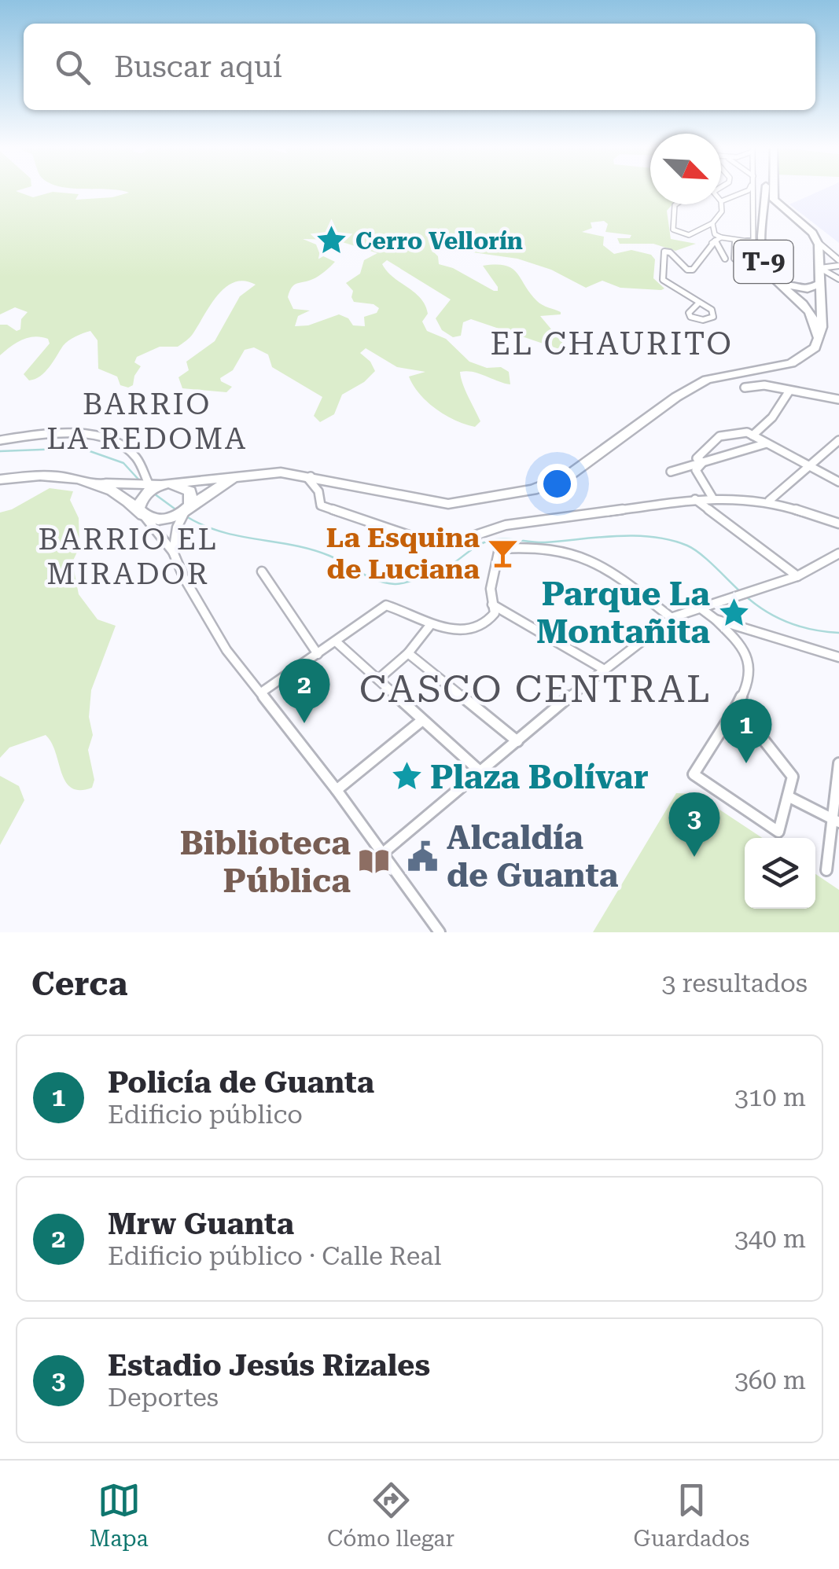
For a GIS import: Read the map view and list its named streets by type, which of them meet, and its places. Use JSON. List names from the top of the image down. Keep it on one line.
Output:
{"streets":{"highway":["T-9"]},"districts":["EL CHAURITO","BARRIO LA REDOMA","BARRIO EL MIRADOR","CASCO CENTRAL"],"places":{"place":["Cerro Vellorín","Parque La Montañita","Plaza Bolívar"],"bar":["La Esquina de Luciana"],"public building":["Alcaldía de Guanta"],"library":["Biblioteca Pública"]},"north":"bottom right","page":{"search":"Buscar aquí","pins":["2","1","3"],"heading":["Cerca","3 resultados"],"list":[{"mark":"1","name":"Policía de Guanta","note":"Edificio público","value":"310 m"},{"mark":"2","name":"Mrw Guanta","note":"Edificio público · Calle Real","value":"340 m"},{"mark":"3","name":"Estadio Jesús Rizales","note":"Deportes","value":"360 m"}],"nav":["Mapa","Cómo llegar","Guardados"]}}
